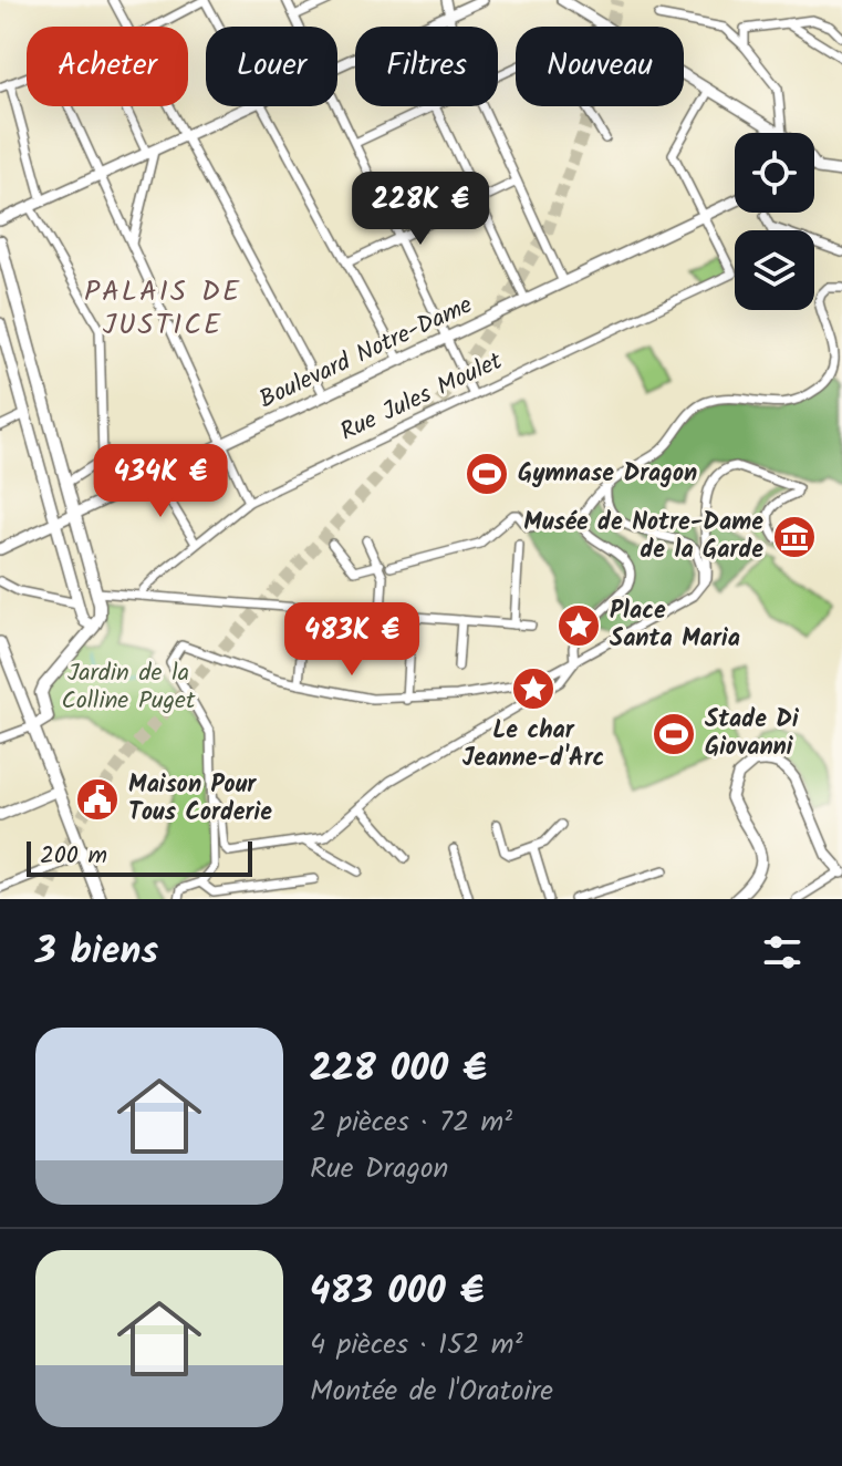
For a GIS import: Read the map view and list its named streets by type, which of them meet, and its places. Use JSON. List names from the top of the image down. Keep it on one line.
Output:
{"streets":{"street":["Boulevard Notre-Dame","Rue Jules Moulet"]},"crossings":[["Boulevard Notre-Dame","Rue Jules Moulet"]],"districts":["PALAIS DE JUSTICE"],"parks":["Jardin de la Colline Puget"],"places":{"sports":["Gymnase Dragon","Stade Di Giovanni"],"museum":["Musée de Notre-Dame de la Garde"],"place":["Place Santa Maria","Le char Jeanne-d'Arc"],"public building":["Maison Pour Tous Corderie"]},"scale_bar":"200 m","page":{"chip":["Acheter","Louer","Filtres","Nouveau"],"price":["228K €","434K €","483K €"],"scale":"200 m","heading":"3 biens","list":[{"name":"228 000 €","note":"2 pièces · 72 m² · Rue Dragon"},{"name":"483 000 €","note":"4 pièces · 152 m² · Montée de l'Oratoire"}]}}
